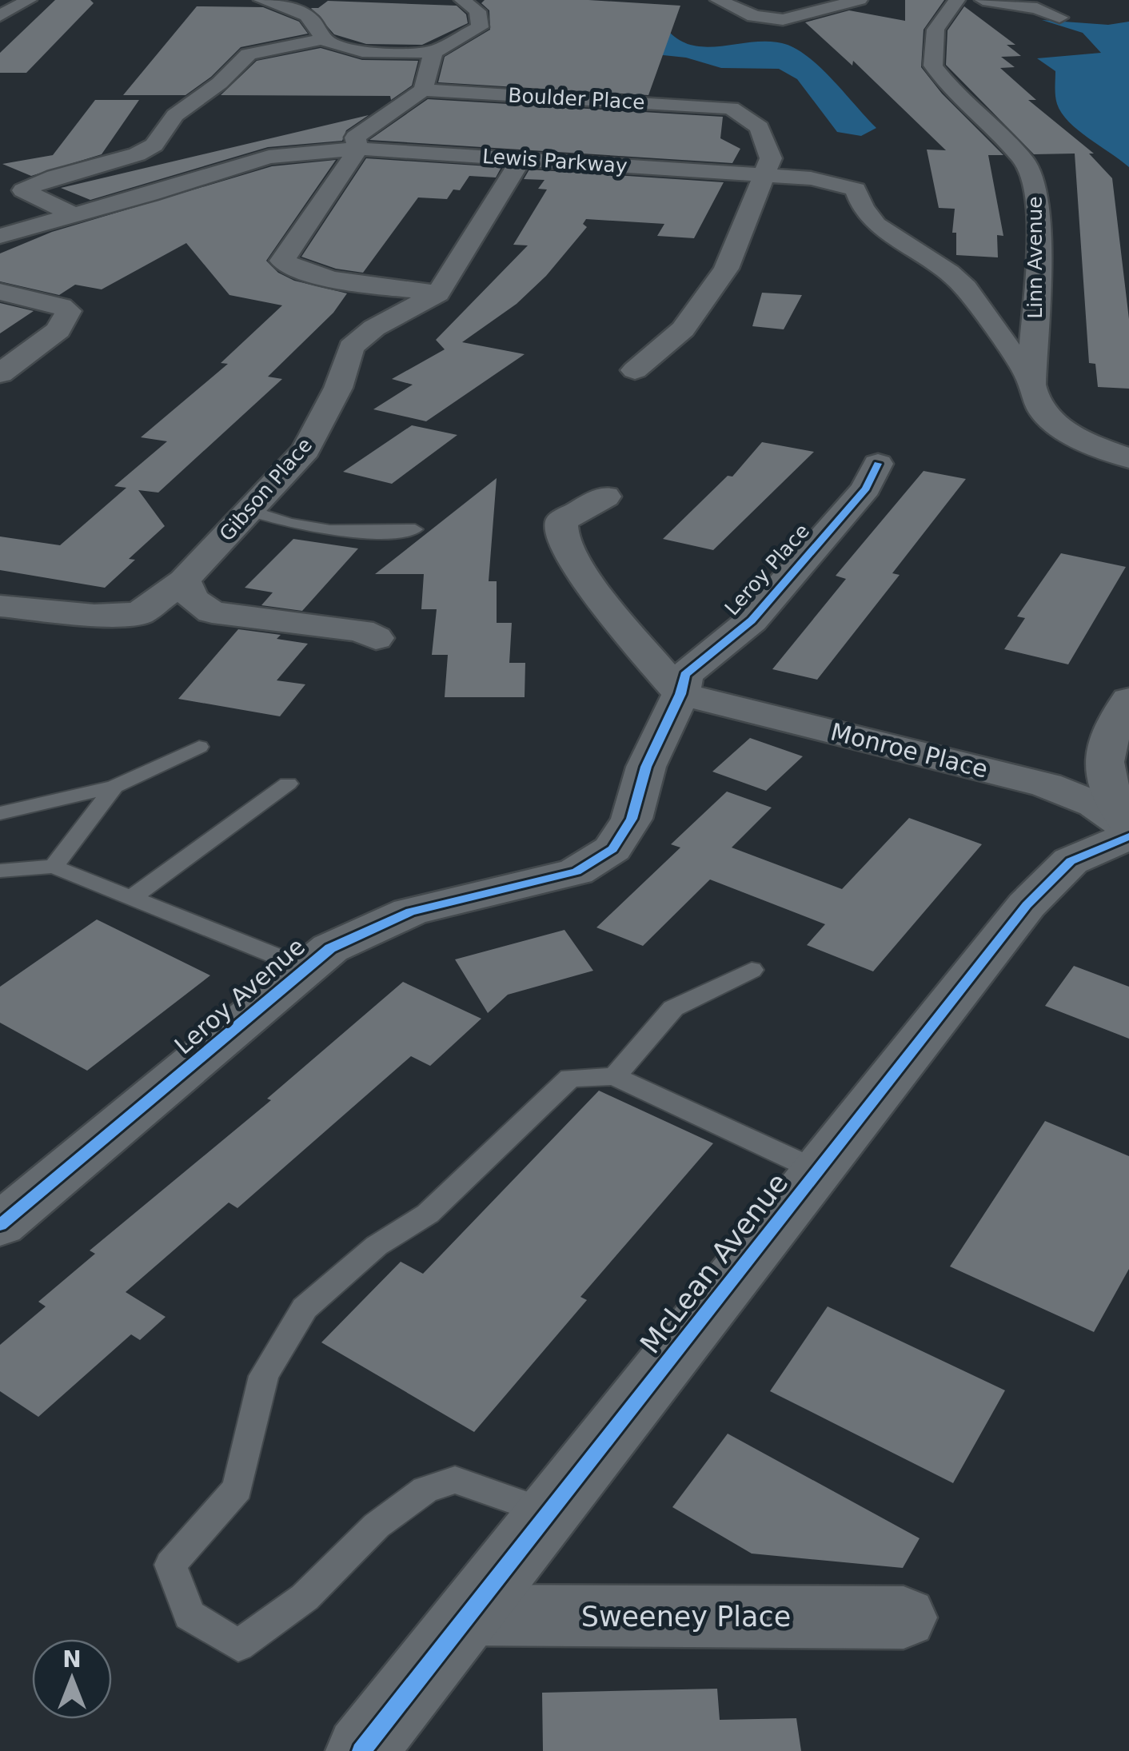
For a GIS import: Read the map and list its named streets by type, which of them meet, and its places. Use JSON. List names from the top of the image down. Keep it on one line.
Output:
{"streets":{"street":["Boulder Place","Lewis Parkway","Linn Avenue","Gibson Place","Leroy Place","Monroe Place","Leroy Avenue","McLean Avenue","Sweeney Place"]},"crossings":[["Boulder Place","Lewis Parkway"],["Lewis Parkway","Linn Avenue"],["Leroy Place","Monroe Place"],["Leroy Place","Leroy Avenue"],["Monroe Place","Leroy Avenue"],["McLean Avenue","Sweeney Place"]],"north":"top"}
